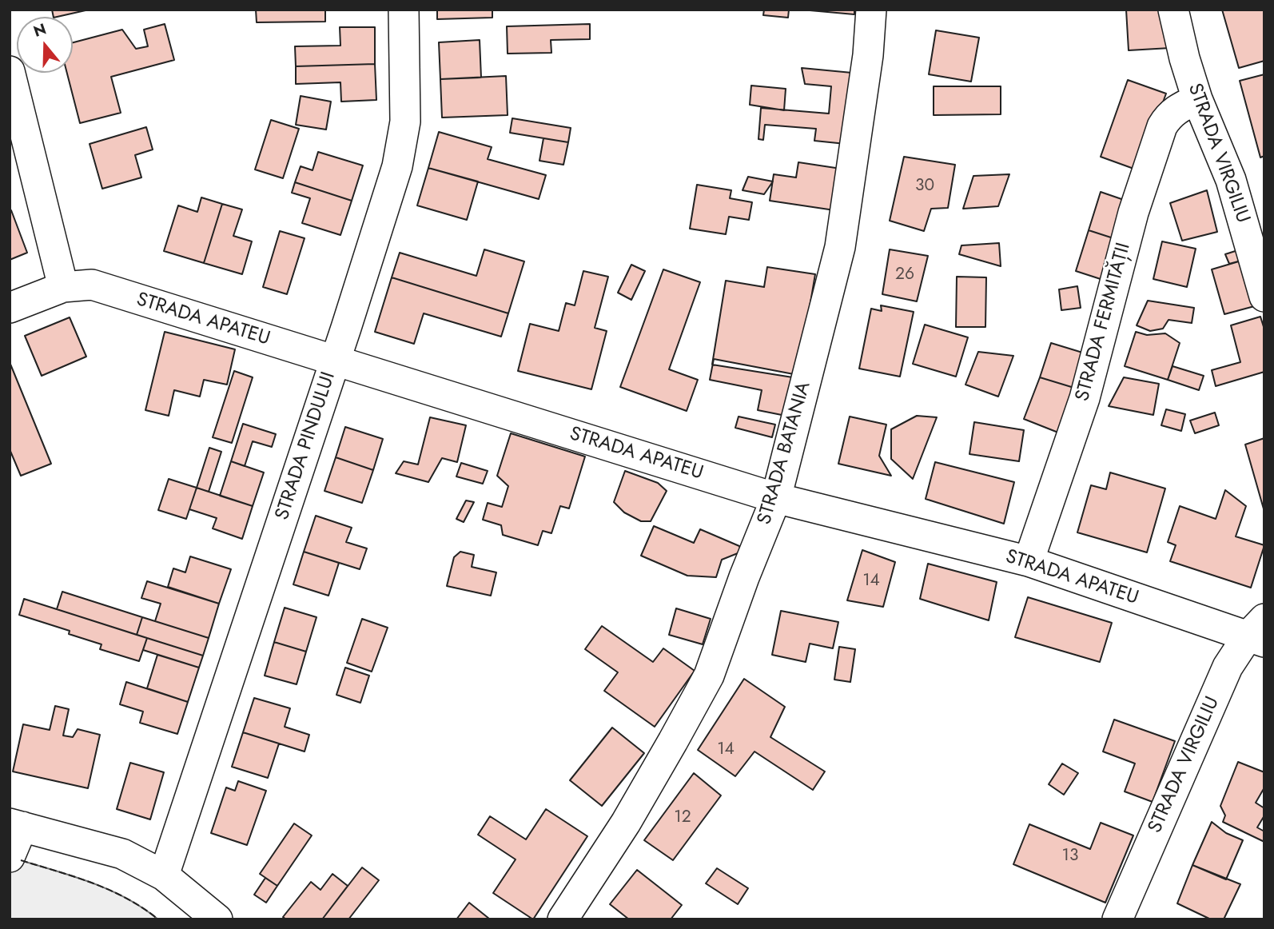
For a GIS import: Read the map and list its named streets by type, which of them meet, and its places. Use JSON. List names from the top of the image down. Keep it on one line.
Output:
{"streets":{"street":["STRADA VIRGILIU","STRADA APATEU","STRADA FERMITĂȚII","STRADA PINDULUI","STRADA BATANIA"]},"crossings":[["STRADA VIRGILIU","STRADA APATEU"],["STRADA VIRGILIU","STRADA FERMITĂȚII"],["STRADA APATEU","STRADA FERMITĂȚII"],["STRADA APATEU","STRADA PINDULUI"],["STRADA APATEU","STRADA BATANIA"]],"house_numbers":["30","26","14","14","12","13"],"north":"top"}
